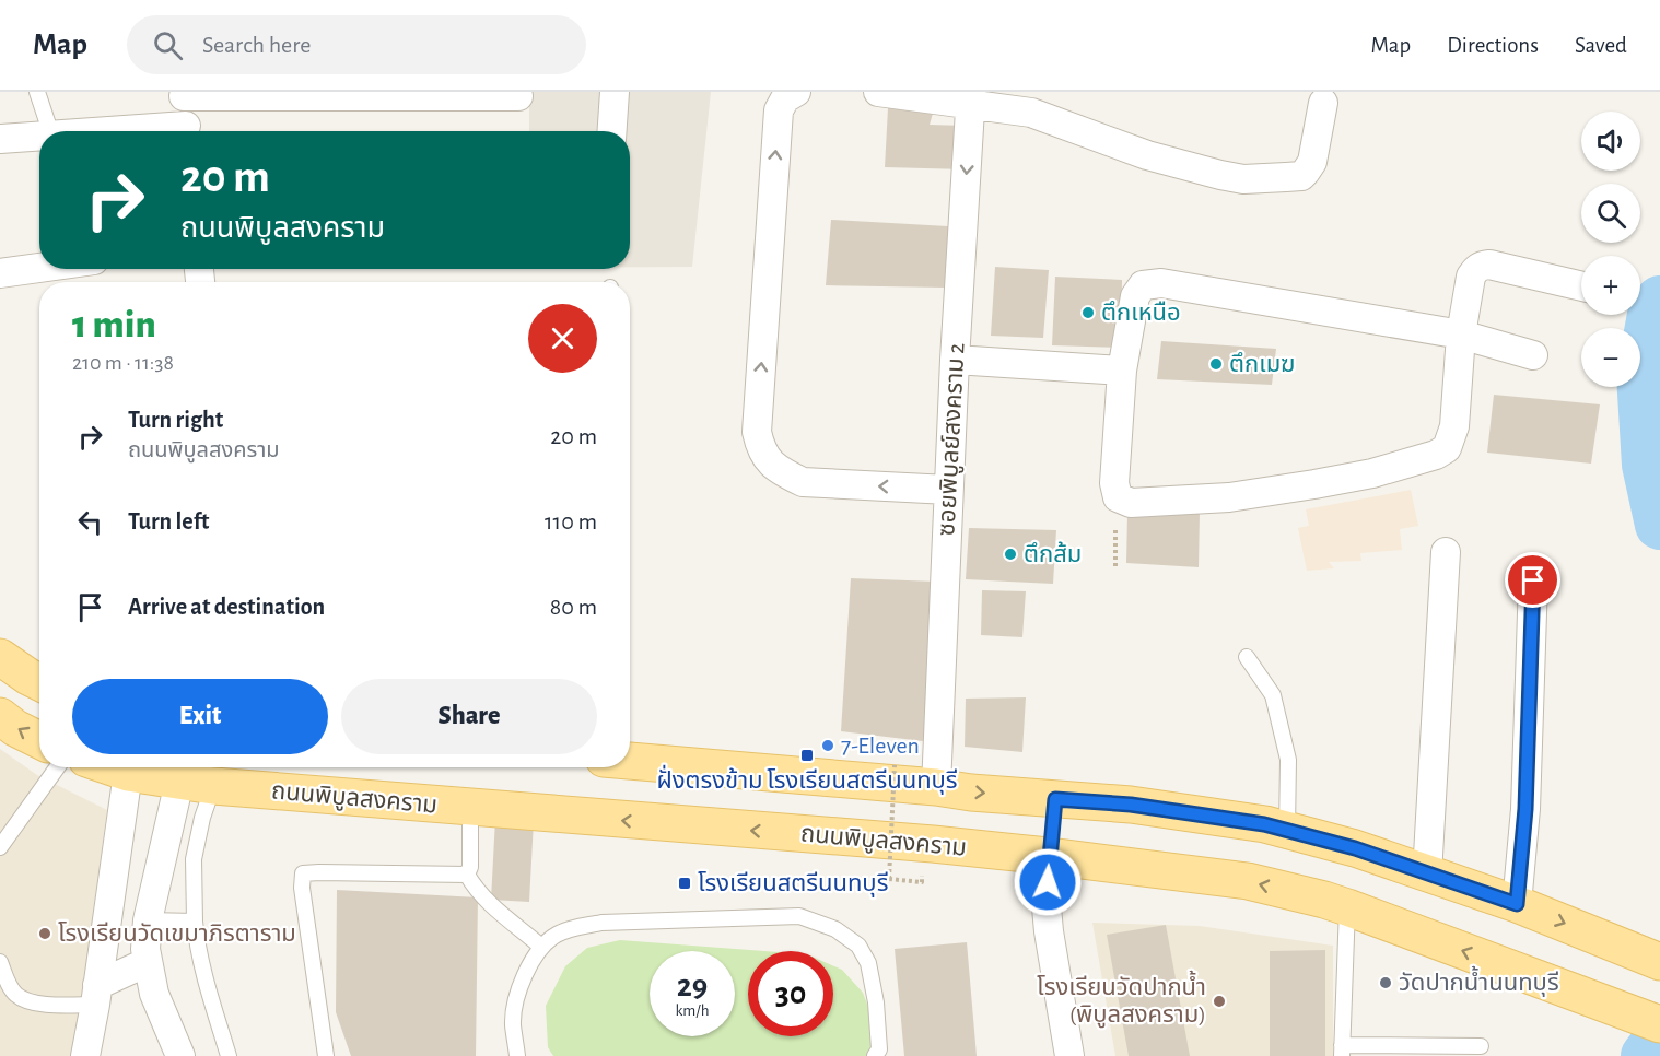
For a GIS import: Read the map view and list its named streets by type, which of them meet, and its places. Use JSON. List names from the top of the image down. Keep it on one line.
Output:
{"streets":{"main road":["ถนนพิบูลสงคราม"],"street":["ซอยพิบูลย์สงคราม 2"]},"one_way":["ซอยพิบูลย์สงคราม 2"],"places":{"other":["ตึกเหนือ","ตึกเมฆ","ตึกส้ม","7-Eleven","โรงเรียนวัดเขมาภิรตาราม","วัดปากน้ำนนทบุรี","โรงเรียนวัดปากน้ำ (พิบูลสงคราม)"],"transit":["ฝั่งตรงข้าม โรงเรียนสตรีนนทบุรี","โรงเรียนสตรีนนทบุรี"]},"page":{"header":"Map","search":"Search here","nav":["Map","Directions","Saved"],"map_buttons":["+","−"],"turn":["20 m","ถนนพิบูลสงคราม"],"heading":["1 min","210 m · 11:38"],"list":[{"name":"Turn right","note":"ถนนพิบูลสงคราม","value":"20 m"},{"name":"Turn left","value":"110 m"},{"name":"Arrive at destination","value":"80 m"}],"buttons":["Exit","Share"],"speed":"29 km/h","limit":"30"}}
